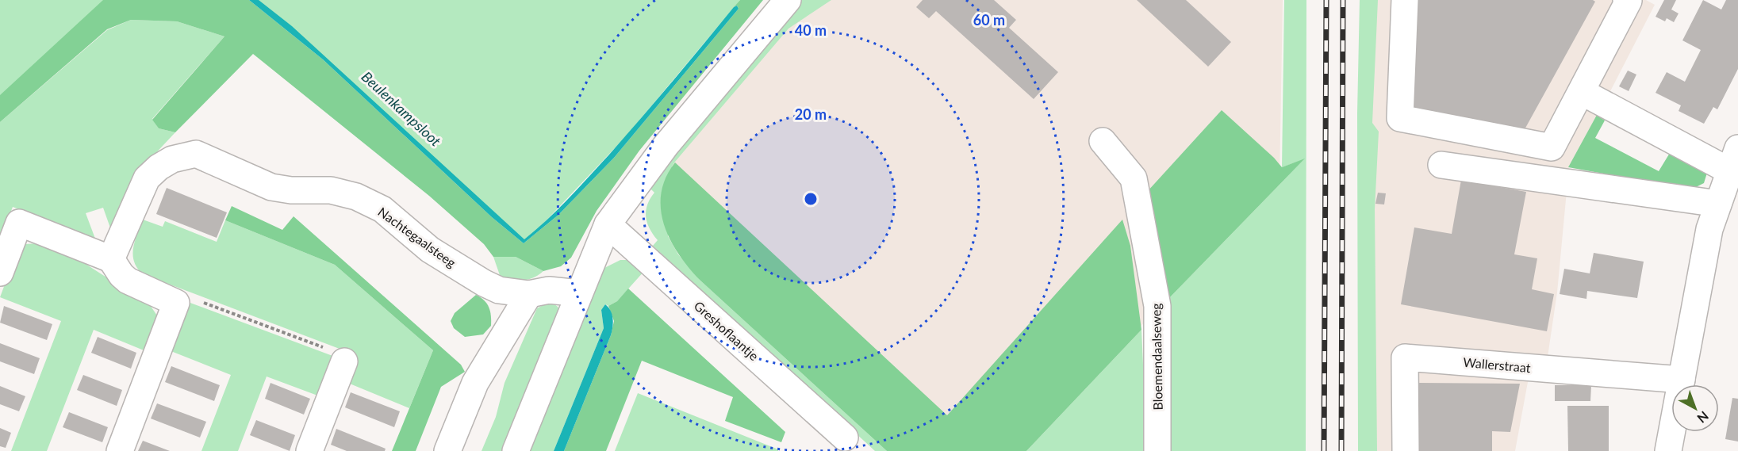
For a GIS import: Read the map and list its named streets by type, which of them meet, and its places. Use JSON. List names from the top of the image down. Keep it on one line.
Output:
{"streets":{"street":["Nachtegaalsteeg","Greshoflaantje","Bloemendaalseweg","Wallerstraat"]},"water":["Beulenkampsloot"],"north":"bottom right","rings":["60 m","40 m","20 m"]}
